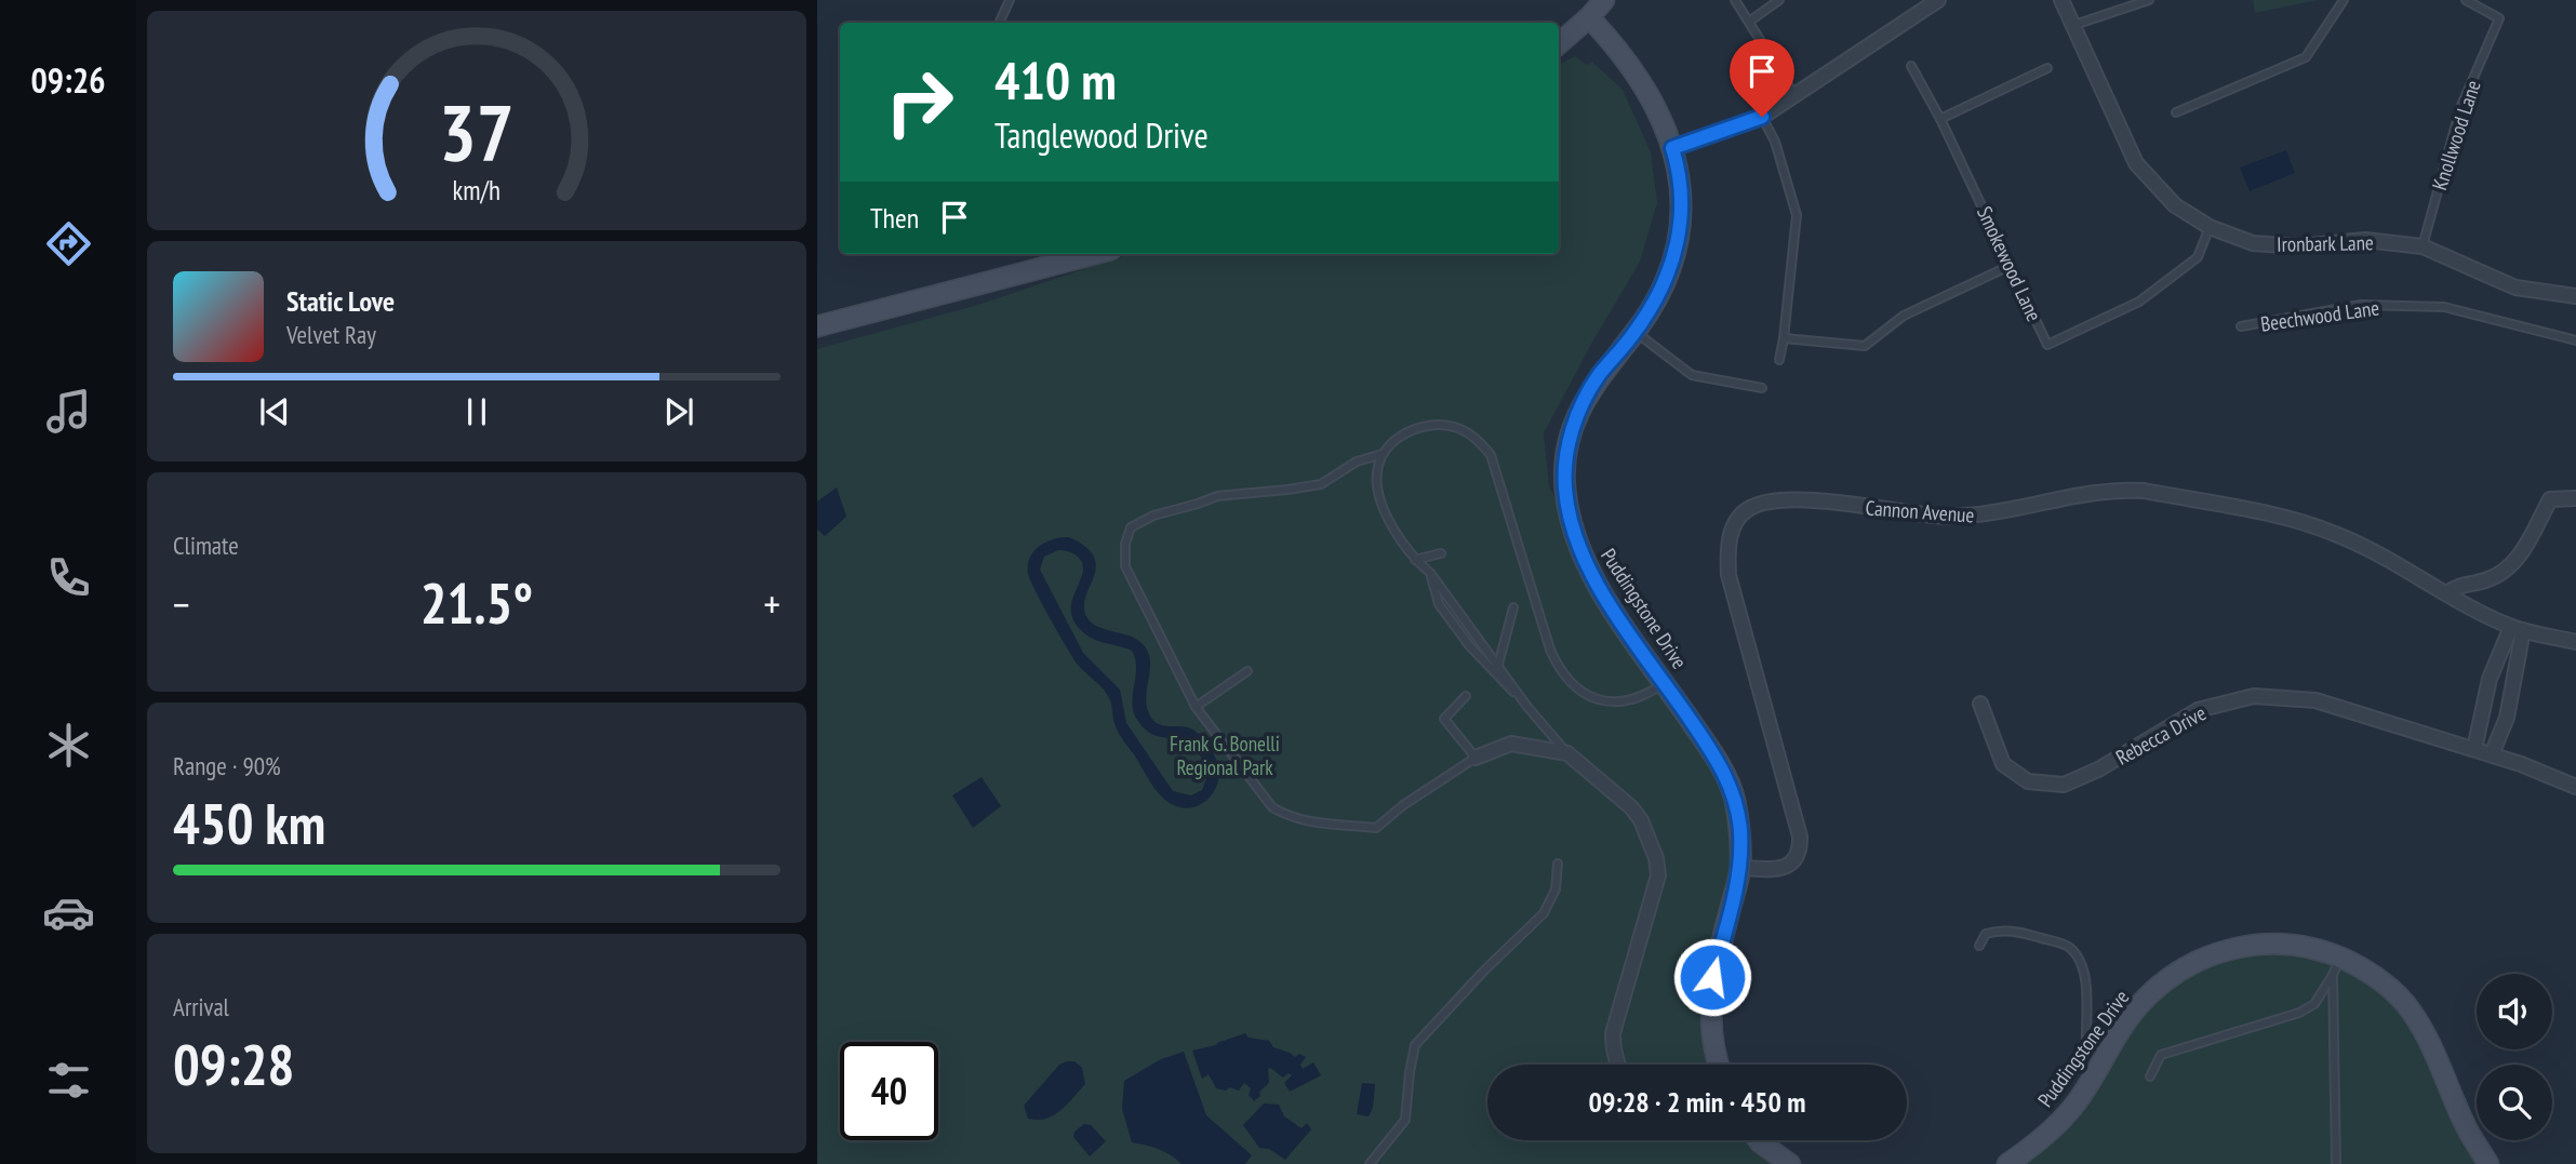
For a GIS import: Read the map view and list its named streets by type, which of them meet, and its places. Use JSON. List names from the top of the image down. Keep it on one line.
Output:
{"streets":{"street":["Ironbark Lane","Cannon Avenue","Puddingstone Drive","Rebecca Drive"],"lane":["Knollwood Lane","Smokewood Lane","Beechwood Lane"]},"crossings":[["Knollwood Lane","Ironbark Lane"],["Ironbark Lane","Smokewood Lane"],["Cannon Avenue","Puddingstone Drive"]],"parks":["Frank G. Bonelli Regional Park"],"page":{"tabs":"09:26","turn":["410 m","Tanglewood Drive"],"then":"Then","song":["Static Love","Velvet Ray"],"tile":["Climate",["Range · 90%","450 km"],["Arrival","09:28"]],"heat":["−","21.5°","+"],"limit":"40","trip":"09:28 · 2 min · 450 m","gauge":["37","km/h"]}}
